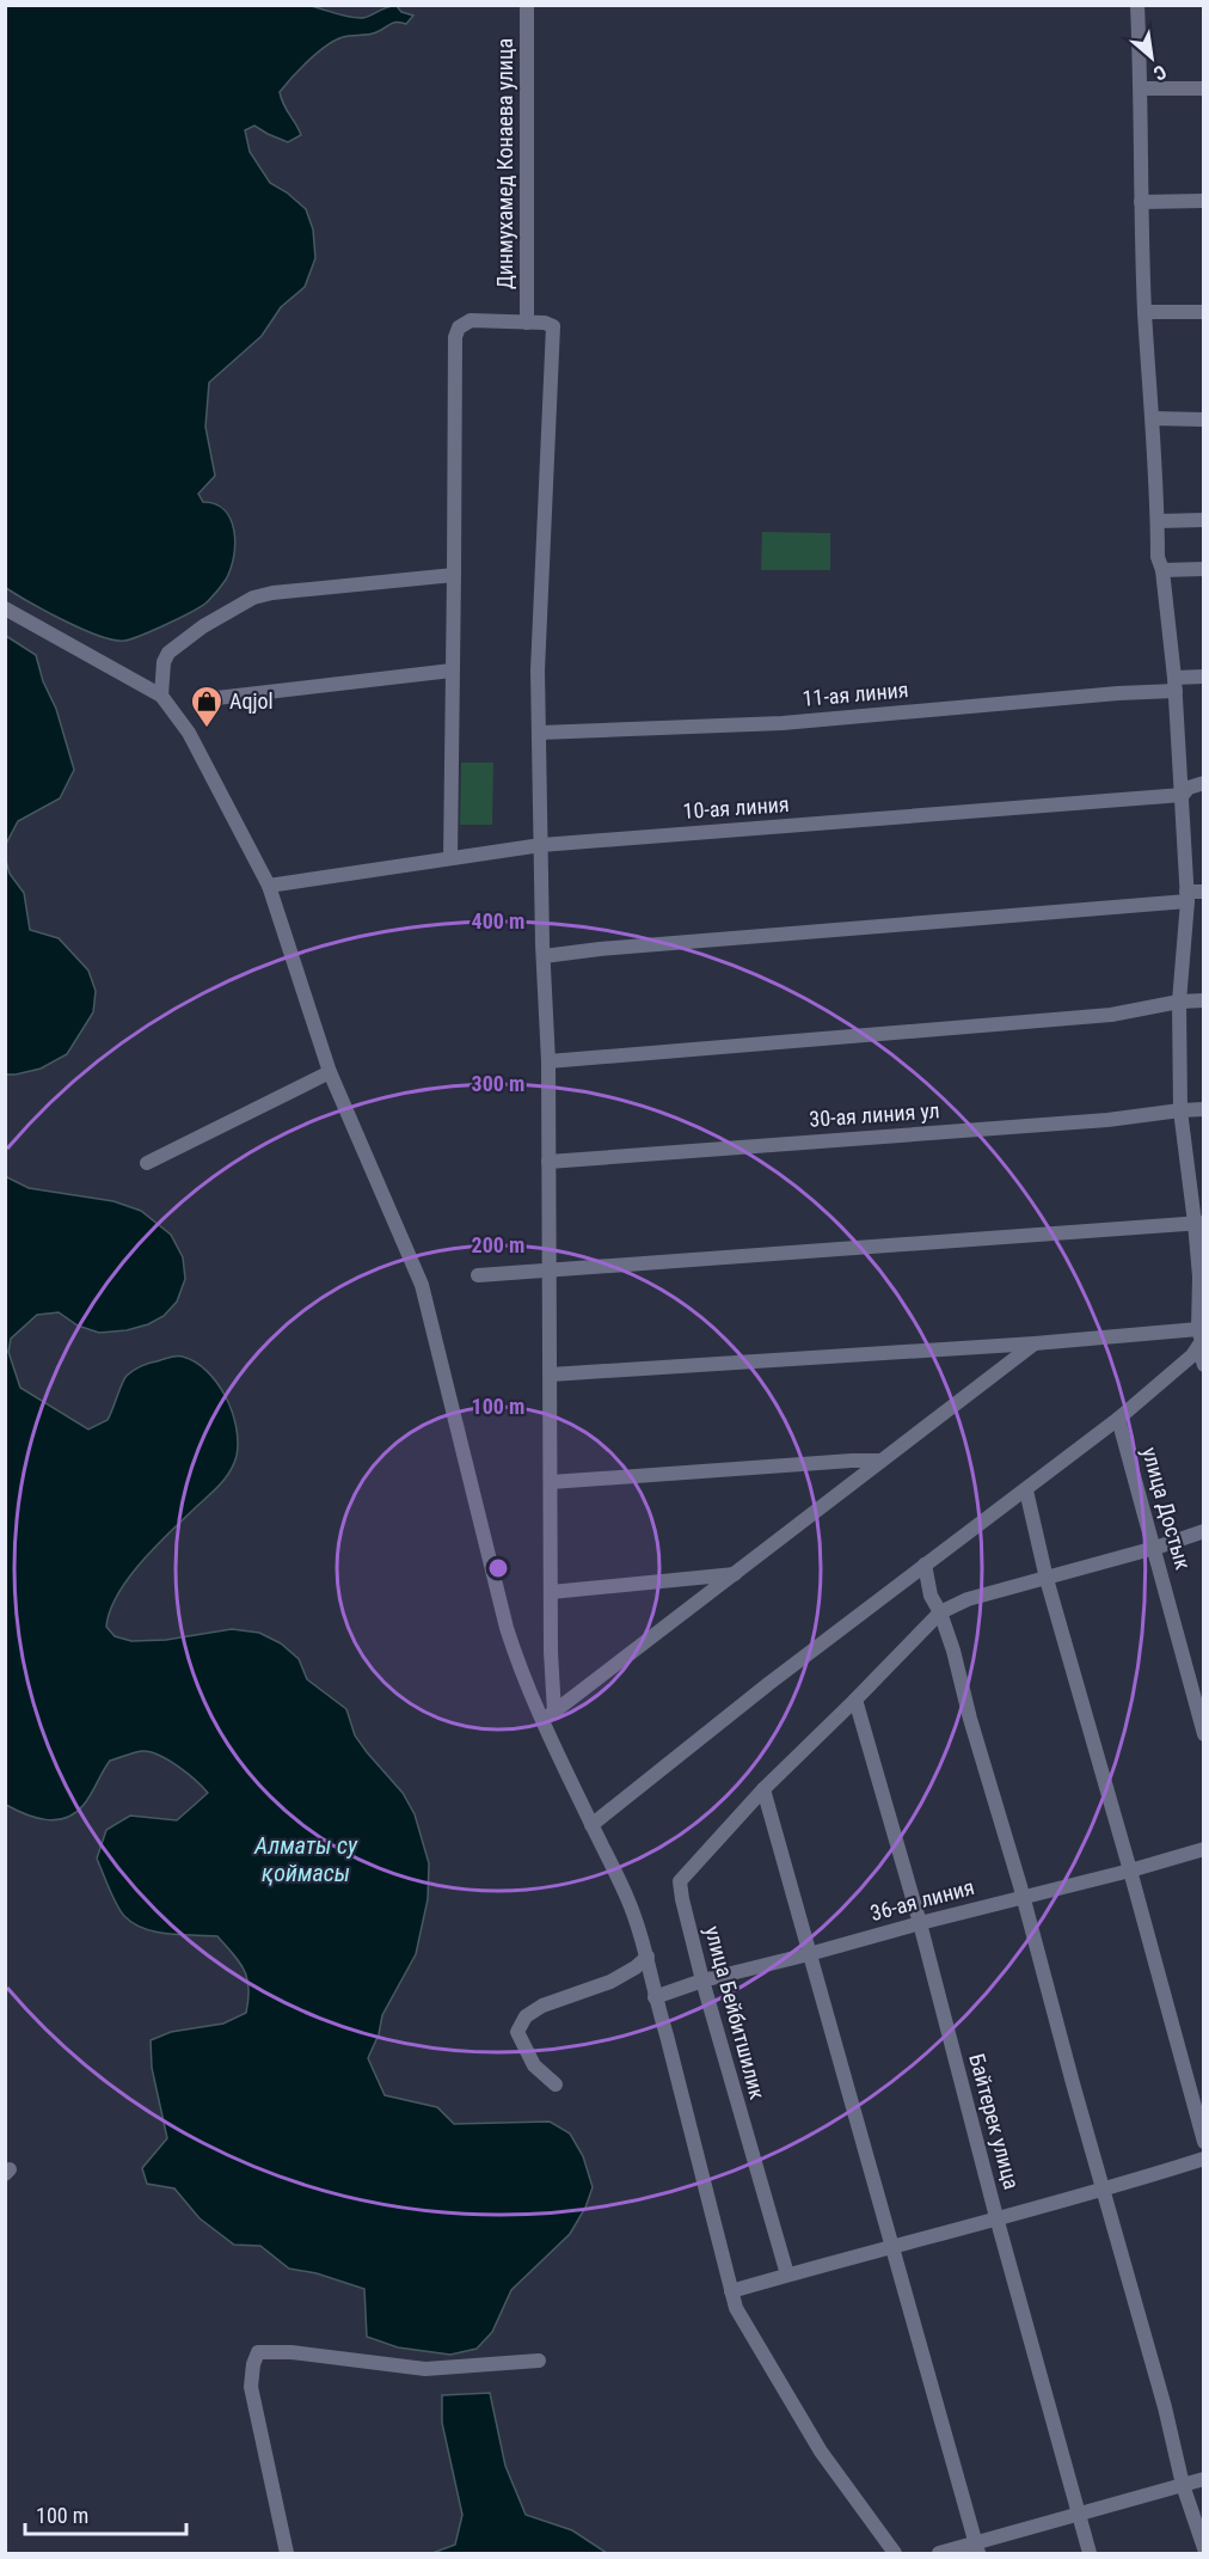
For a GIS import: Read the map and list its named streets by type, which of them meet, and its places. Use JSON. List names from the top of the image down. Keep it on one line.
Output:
{"streets":{"street":["Динмухамед Конаева улица","11-ая линия","10-ая линия","30-ая линия ул","улица Достык","36-ая линия","улица Бейбитшилик","Байтерек улица"]},"crossings":[["36-ая линия","улица Бейбитшилик"],["36-ая линия","Байтерек улица"]],"water":["Алматы су қоймасы"],"places":{"shop":["Aqjol"]},"scale_bar":"100 m","north":"bottom right","rings":["400 m","300 m","200 m","100 m"]}
